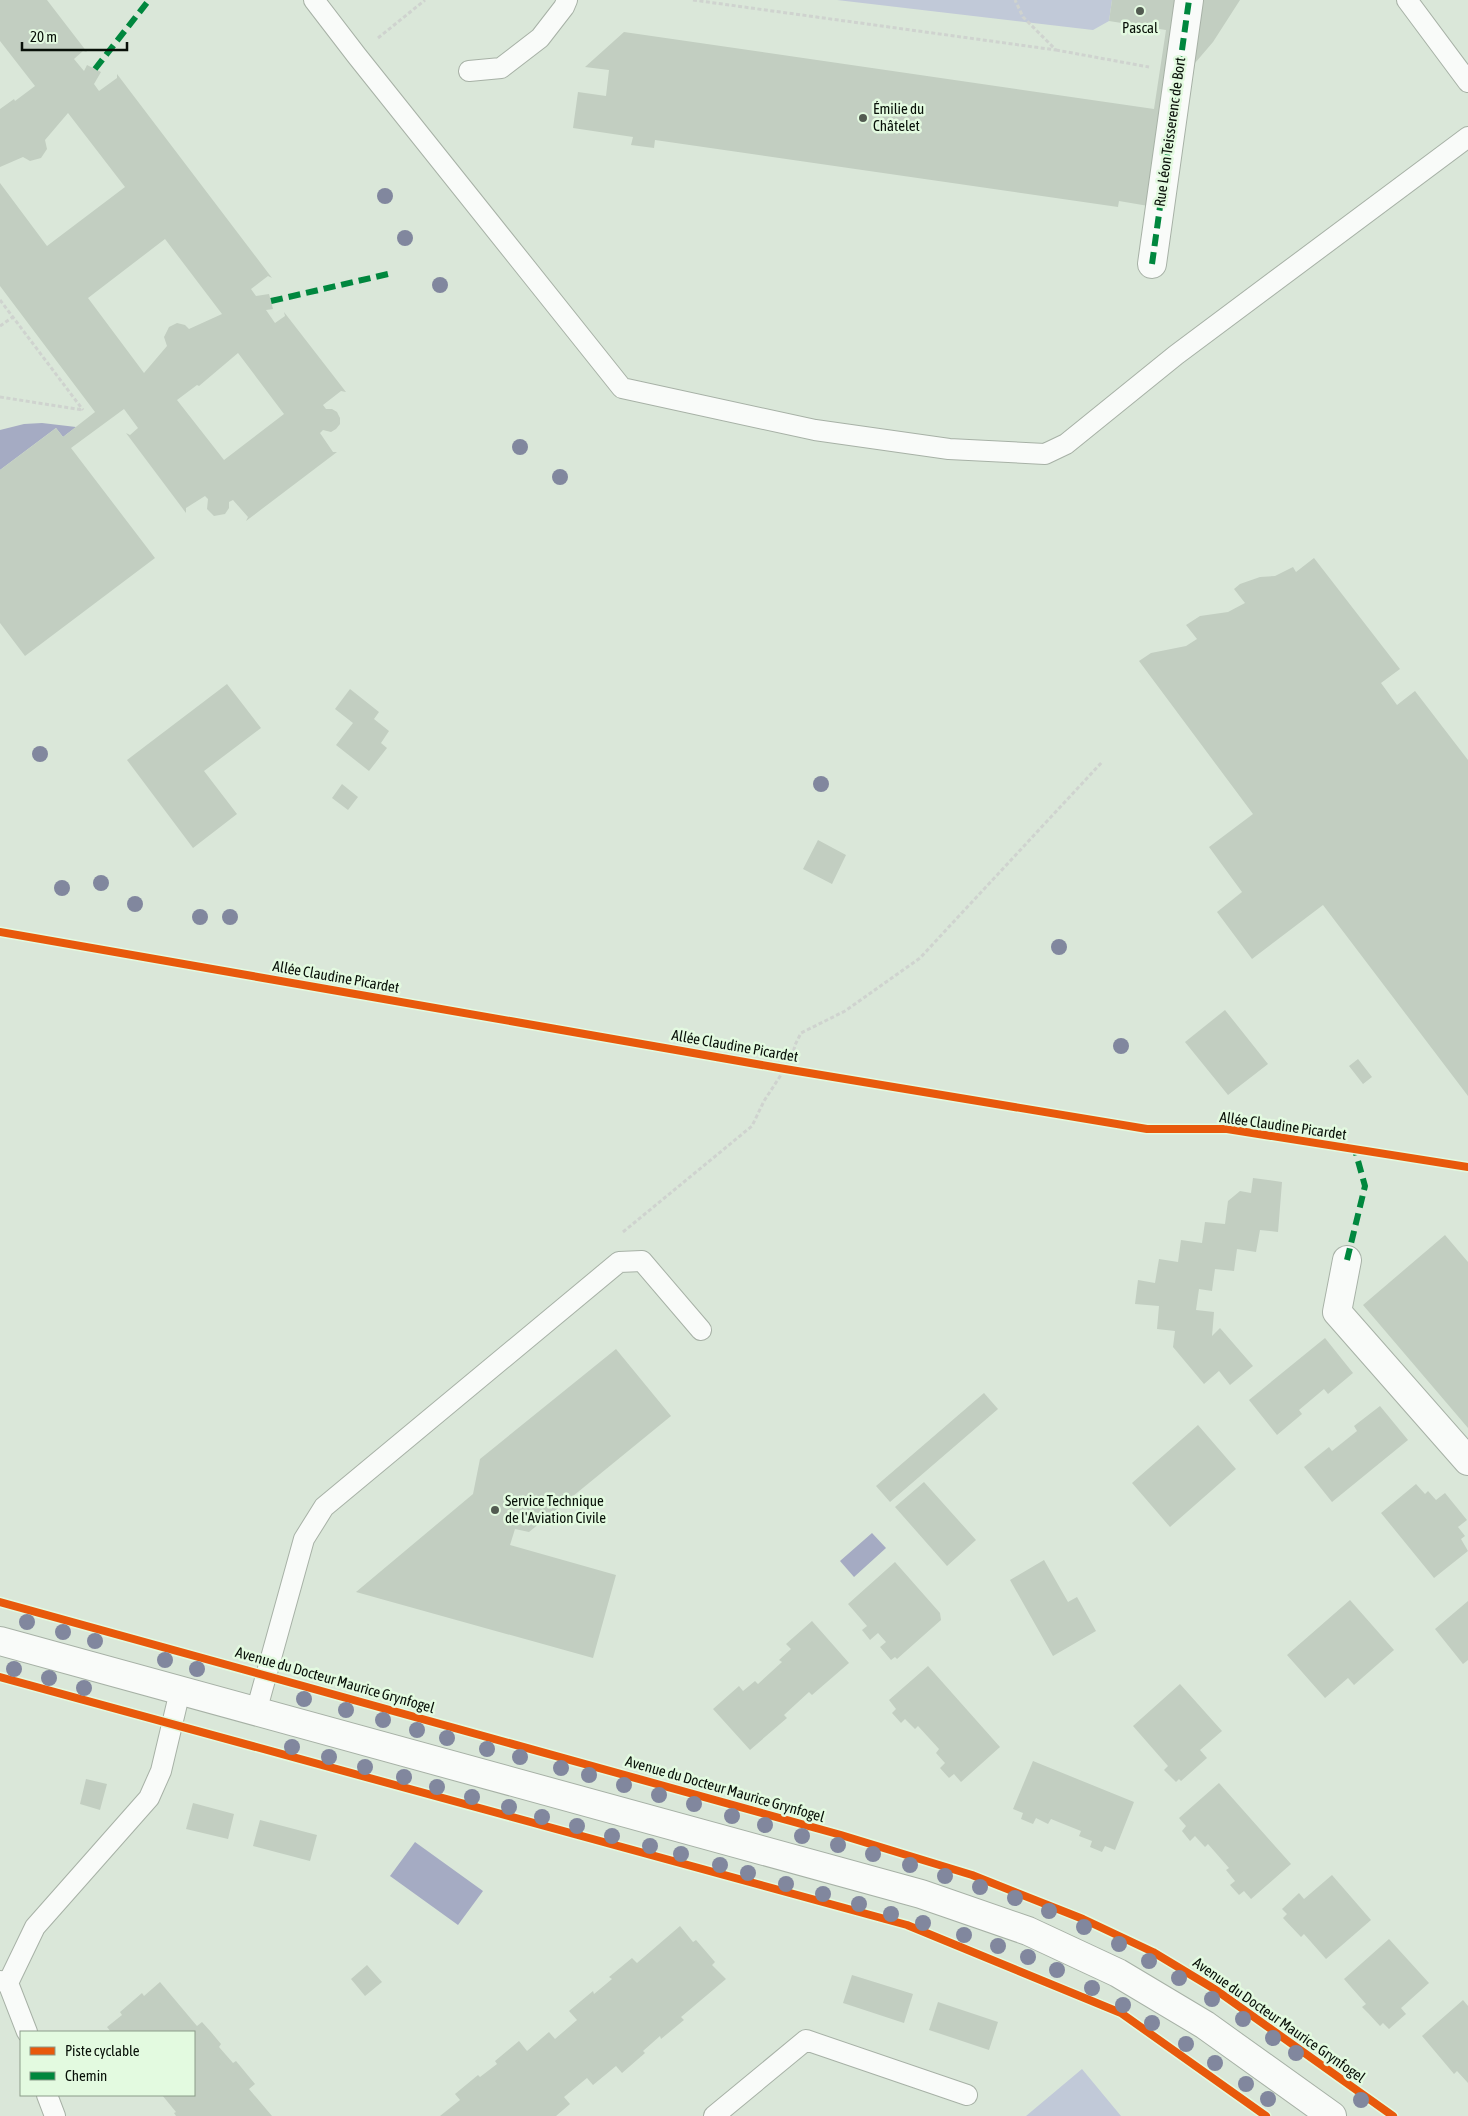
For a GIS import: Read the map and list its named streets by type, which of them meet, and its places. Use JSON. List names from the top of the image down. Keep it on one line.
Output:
{"streets":{"street":["Rue Léon Teisserenc de Bort"],"cycle path":["Allée Claudine Picardet","Avenue du Docteur Maurice Grynfogel"]},"places":["Pascal","Émilie du Châtelet","Service Technique de l'Aviation Civile"],"legend":["Piste cyclable","Chemin"],"scale_bar":"20 m"}
